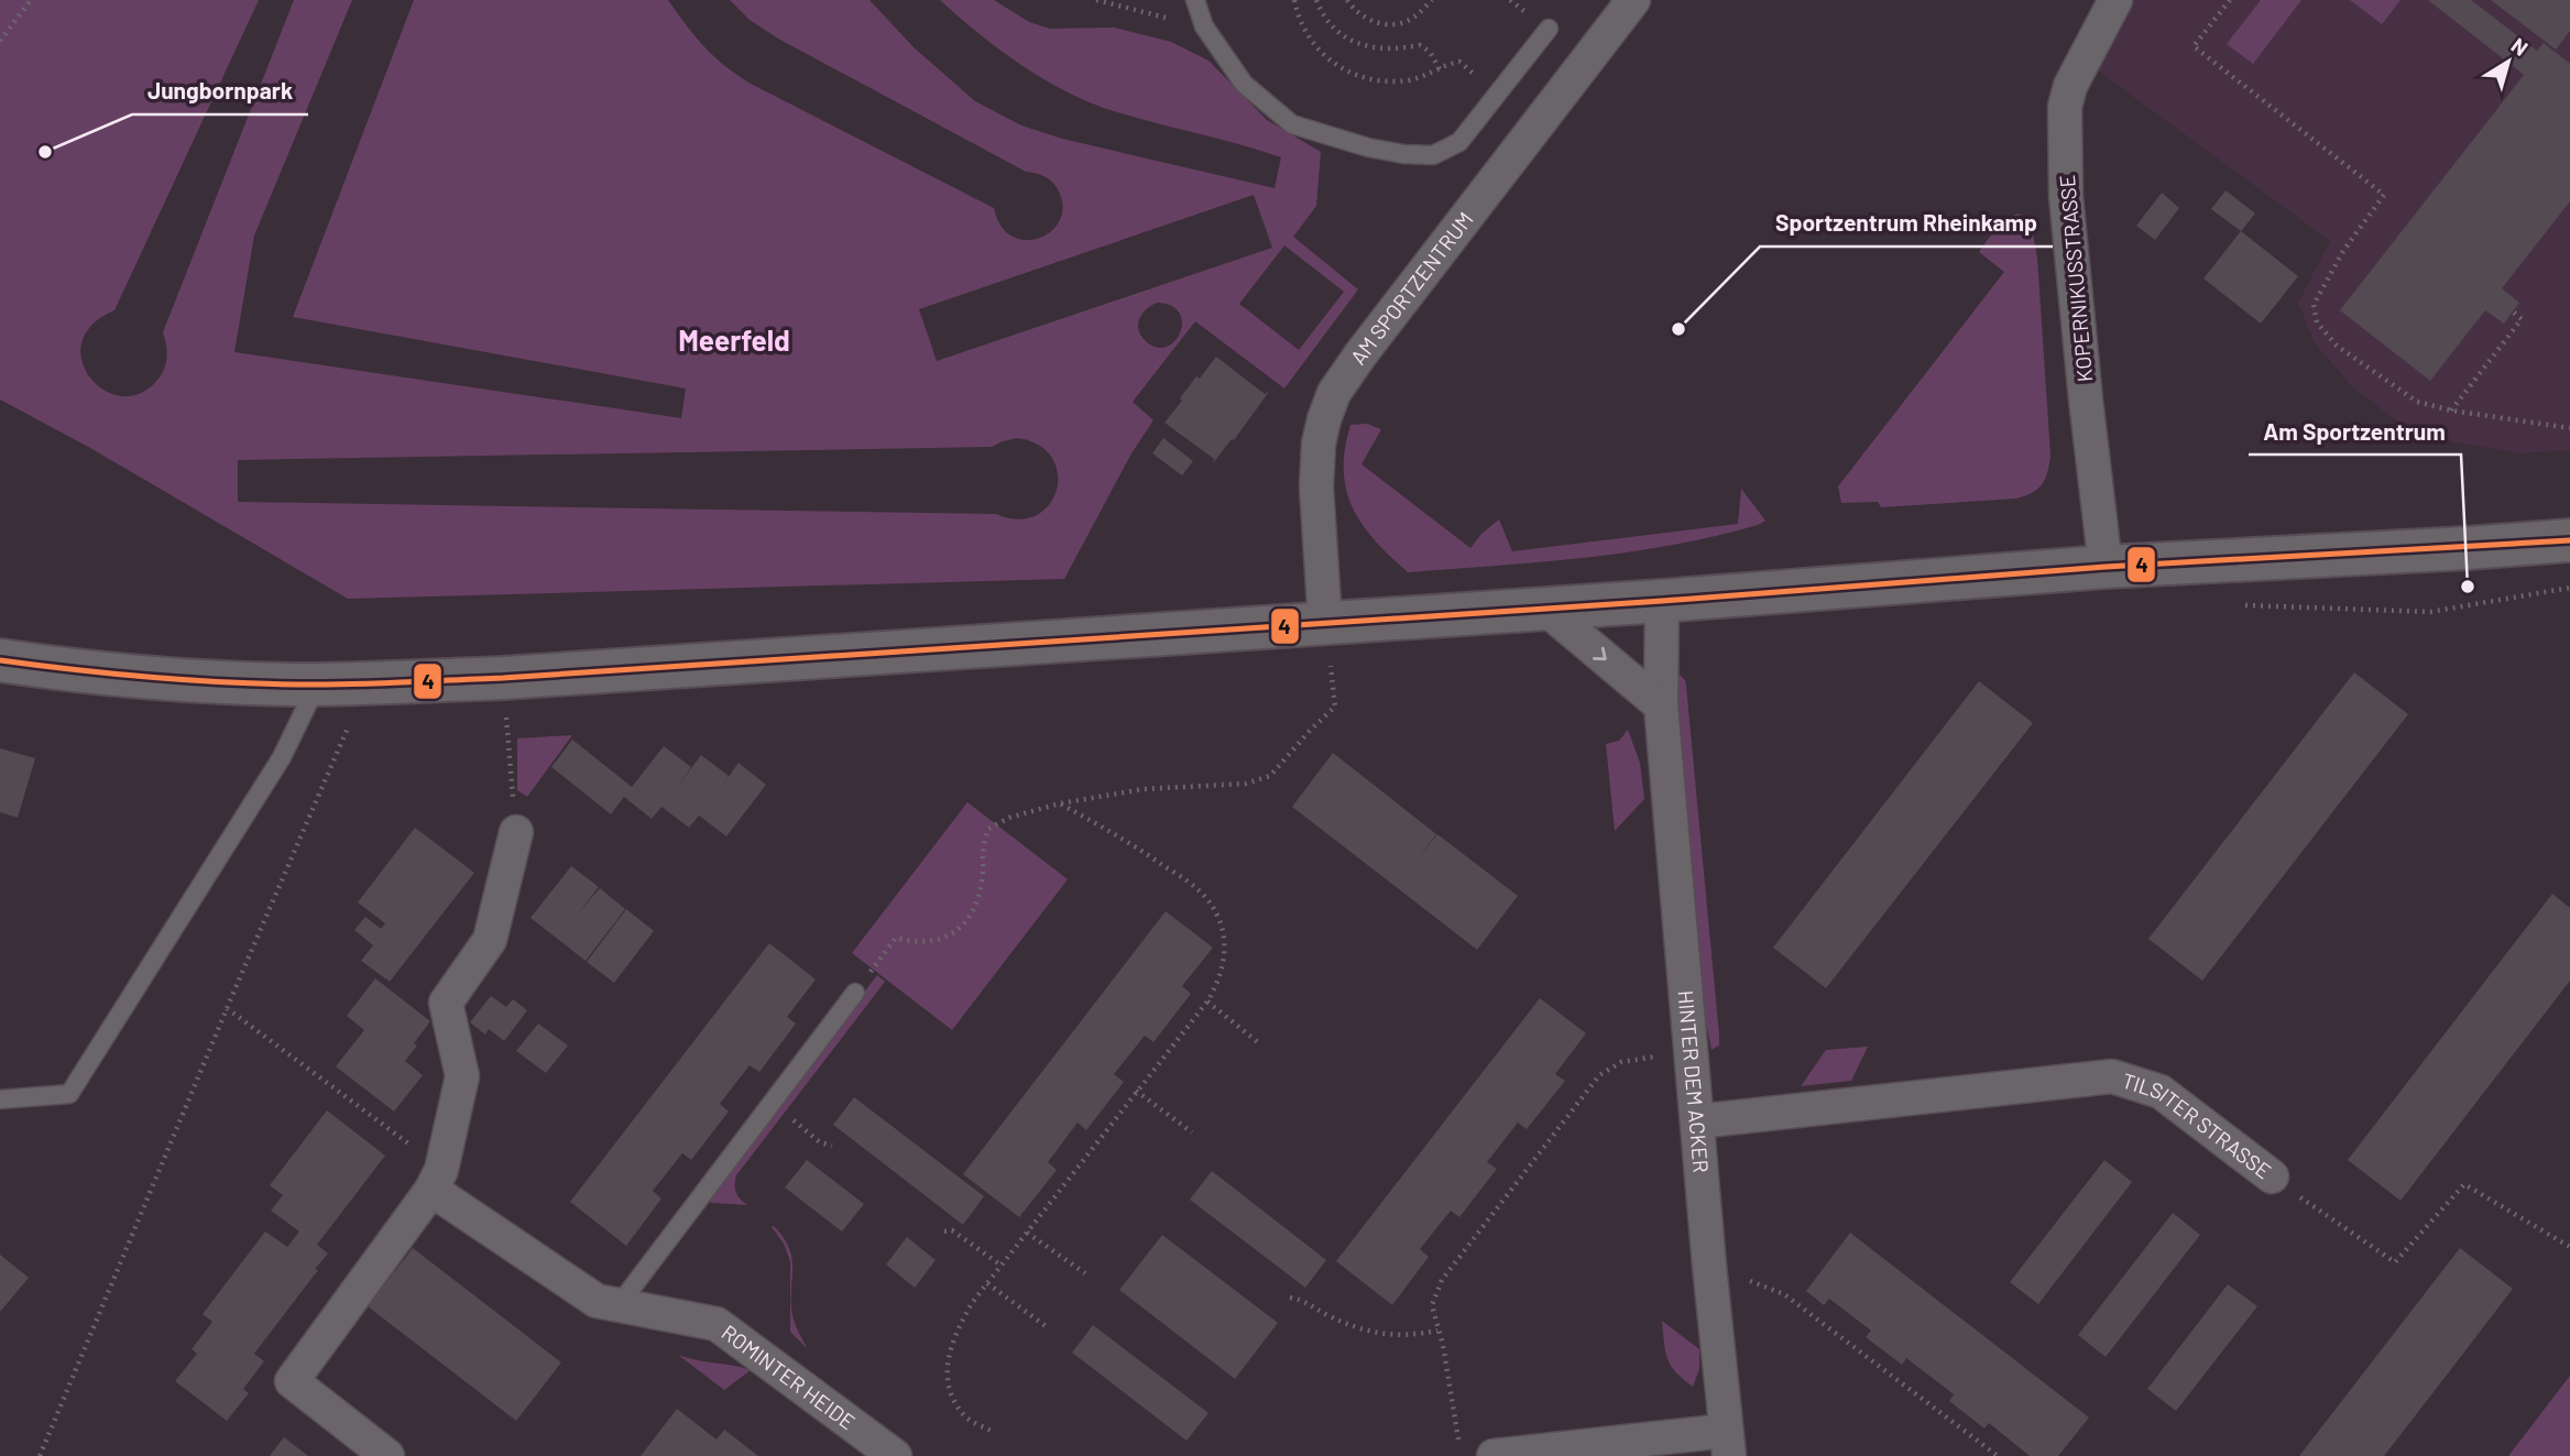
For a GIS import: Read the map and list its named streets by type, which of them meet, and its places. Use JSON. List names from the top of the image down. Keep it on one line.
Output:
{"streets":{"street":["KOPERNIKUSSTRASSE","AM SPORTZENTRUM","HINTER DEM ACKER","TILSITER STRASSE","ROMINTER HEIDE"]},"crossings":[["HINTER DEM ACKER","TILSITER STRASSE"]],"districts":["Meerfeld"],"places":["Jungbornpark","Sportzentrum Rheinkamp","Am Sportzentrum"],"lines":["transit line 4"],"north":"top right"}
